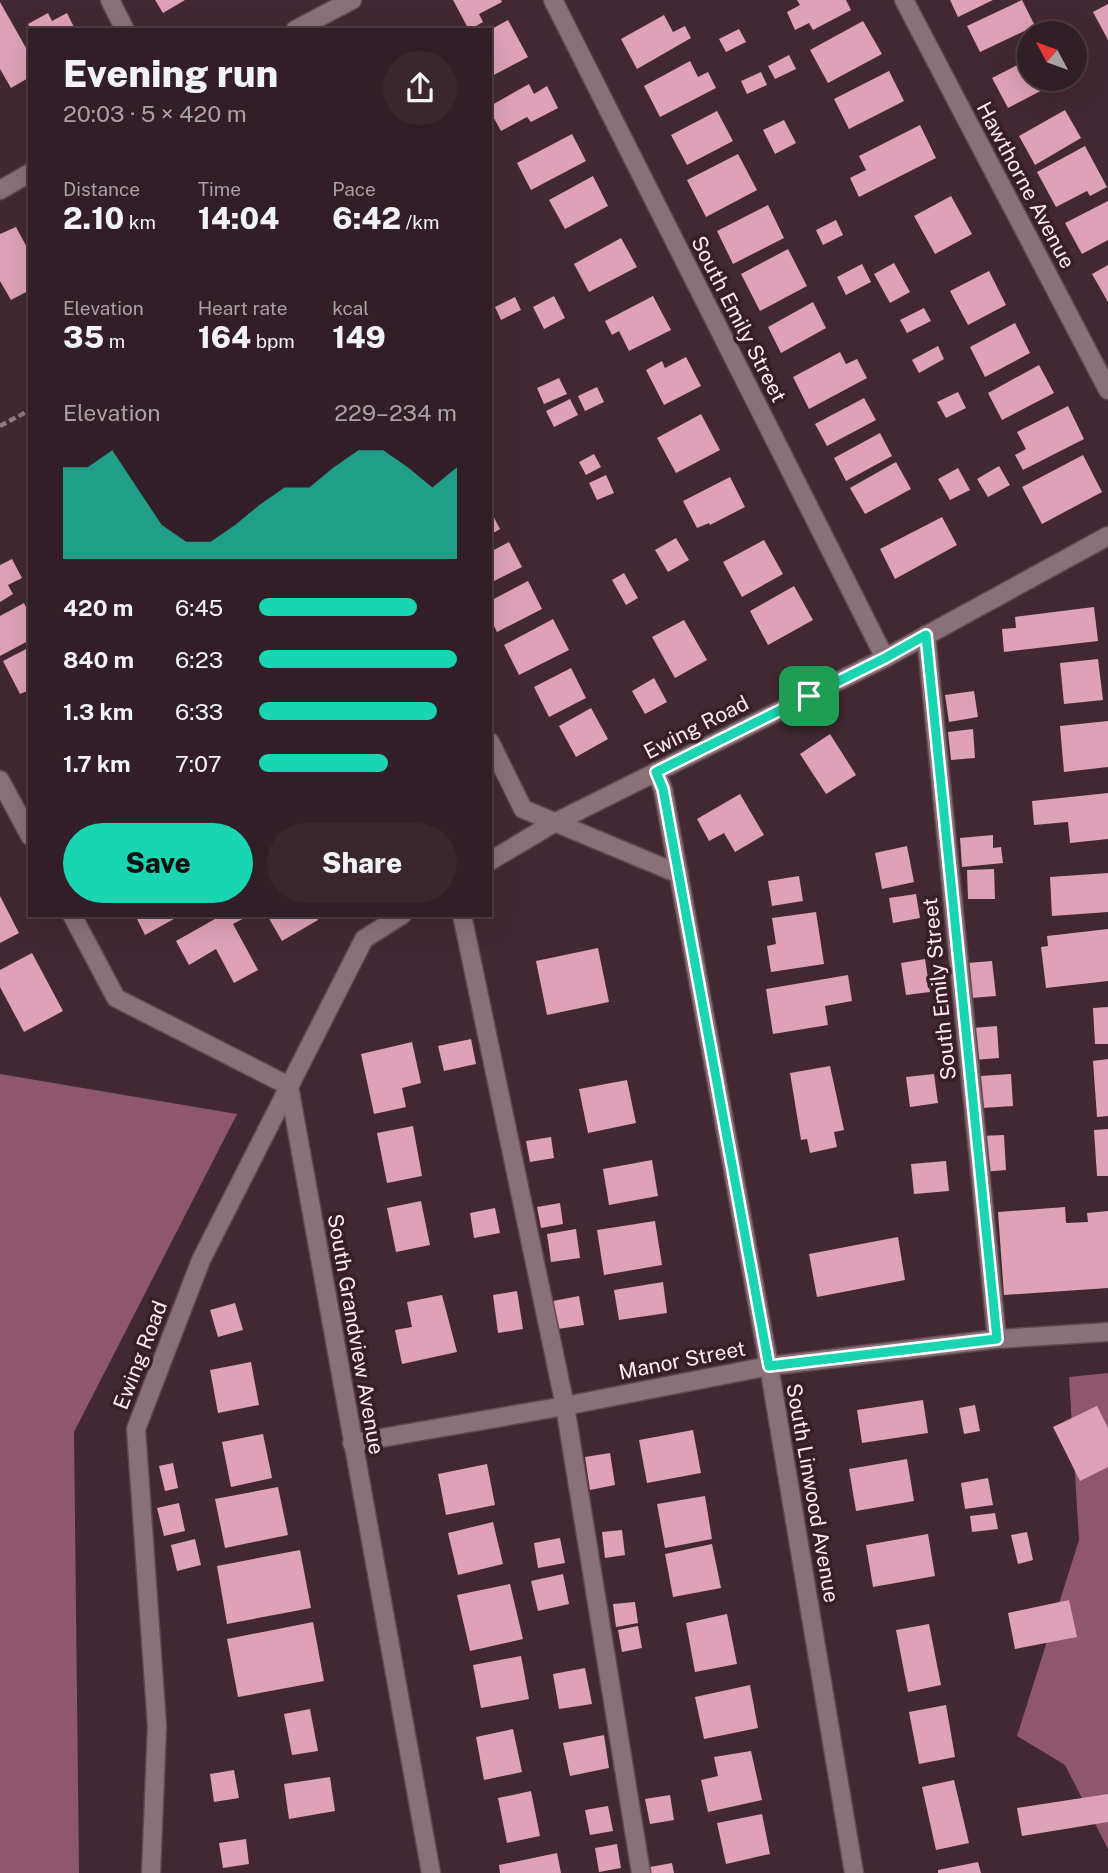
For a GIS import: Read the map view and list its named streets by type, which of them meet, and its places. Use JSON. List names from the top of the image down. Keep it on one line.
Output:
{"streets":{"street":["Hawthorne Avenue","South Emily Street","Ewing Road","South Grandview Avenue","Manor Street","South Linwood Avenue"]},"crossings":[["South Emily Street","Ewing Road"],["South Emily Street","Manor Street"],["Ewing Road","South Grandview Avenue"],["Ewing Road","South Linwood Avenue"],["South Grandview Avenue","Manor Street"],["Manor Street","South Linwood Avenue"]],"north":"top left","page":{"heading":["Evening run","20:03 · 5 × 420 m"],"stats":[["Distance","2.10 km"],["Time","14:04"],["Pace","6:42 /km"],["Elevation","35 m"],["Heart rate","164 bpm"],["kcal","149"]],"chart":["Elevation","229–234 m"],"list":[{"name":"420 m","note":"6:45"},{"name":"840 m","note":"6:23"},{"name":"1.3 km","note":"6:33"},{"name":"1.7 km","note":"7:07"}],"buttons":["Save","Share"]}}
